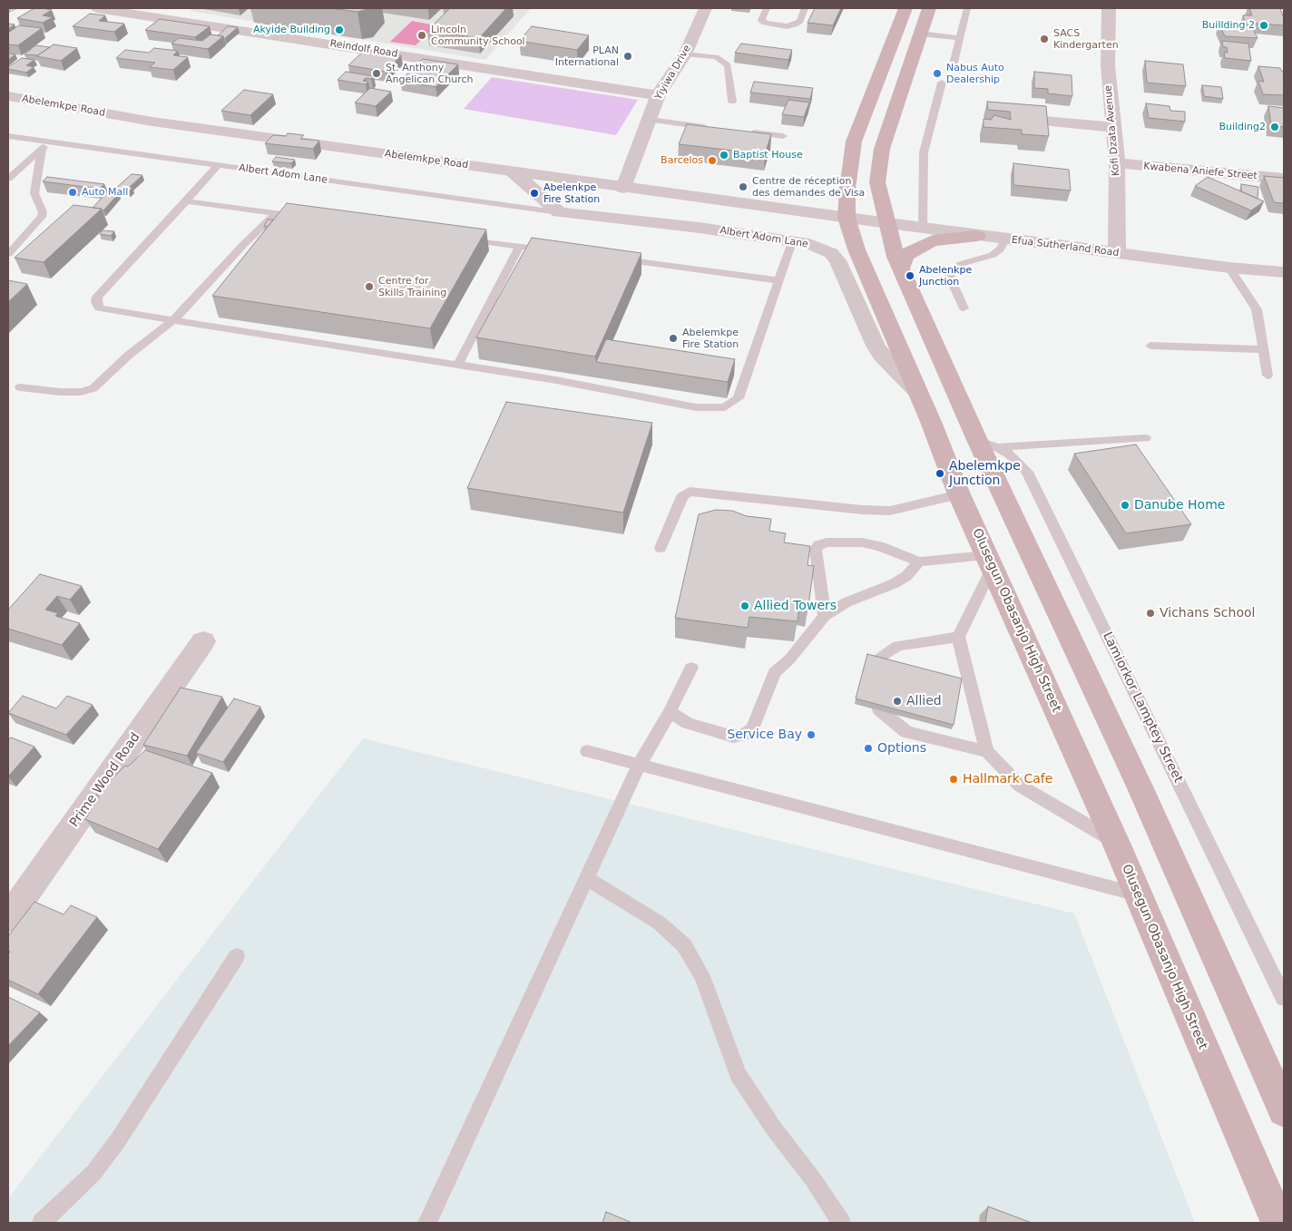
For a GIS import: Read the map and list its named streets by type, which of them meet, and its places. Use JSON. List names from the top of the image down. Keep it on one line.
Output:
{"streets":{"main road":["Olusegun Obasanjo High Street"],"street":["Reindolf Road","Yiyiwa Drive","Abelemkpe Road","Kofi Dzata Avenue","Kwabena Aniefe Street","Albert Adom Lane","Efua Sutherland Road","Prime Wood Road"],"lane":["Lamiorkor Lamptey Street"]},"crossings":[["Reindolf Road","Yiyiwa Drive"],["Yiyiwa Drive","Abelemkpe Road"],["Abelemkpe Road","Efua Sutherland Road"],["Abelemkpe Road","Olusegun Obasanjo High Street"],["Kofi Dzata Avenue","Kwabena Aniefe Street"],["Kofi Dzata Avenue","Efua Sutherland Road"],["Albert Adom Lane","Olusegun Obasanjo High Street"],["Efua Sutherland Road","Olusegun Obasanjo High Street"]],"places":["Buillding 2","Akyide Building","Lincoln Community School","SACS Kindergarten","PLAN International","St. Anthony Angelican Church","Nabus Auto Dealership","Building2","Baptist House","Barcelos","Centre de réception des demandes de Visa","Auto Mall","Abelenkpe Fire Station","Abelenkpe Junction","Centre for Skills Training","Abelemkpe Fire Station","Abelemkpe Junction","Danube Home","Allied Towers","Vichans School","Allied","Service Bay","Options","Hallmark Cafe"]}
